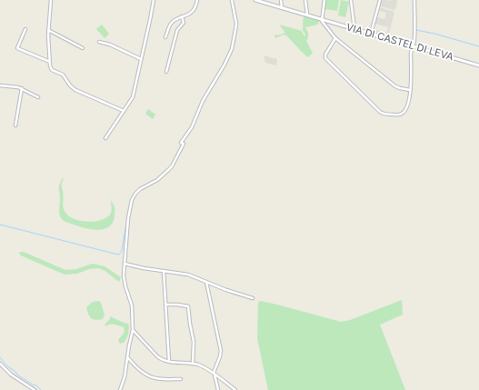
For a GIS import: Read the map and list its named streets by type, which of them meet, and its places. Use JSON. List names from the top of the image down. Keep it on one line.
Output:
{"streets":{"street":["VIA DI CASTEL DI LEVA"]}}
